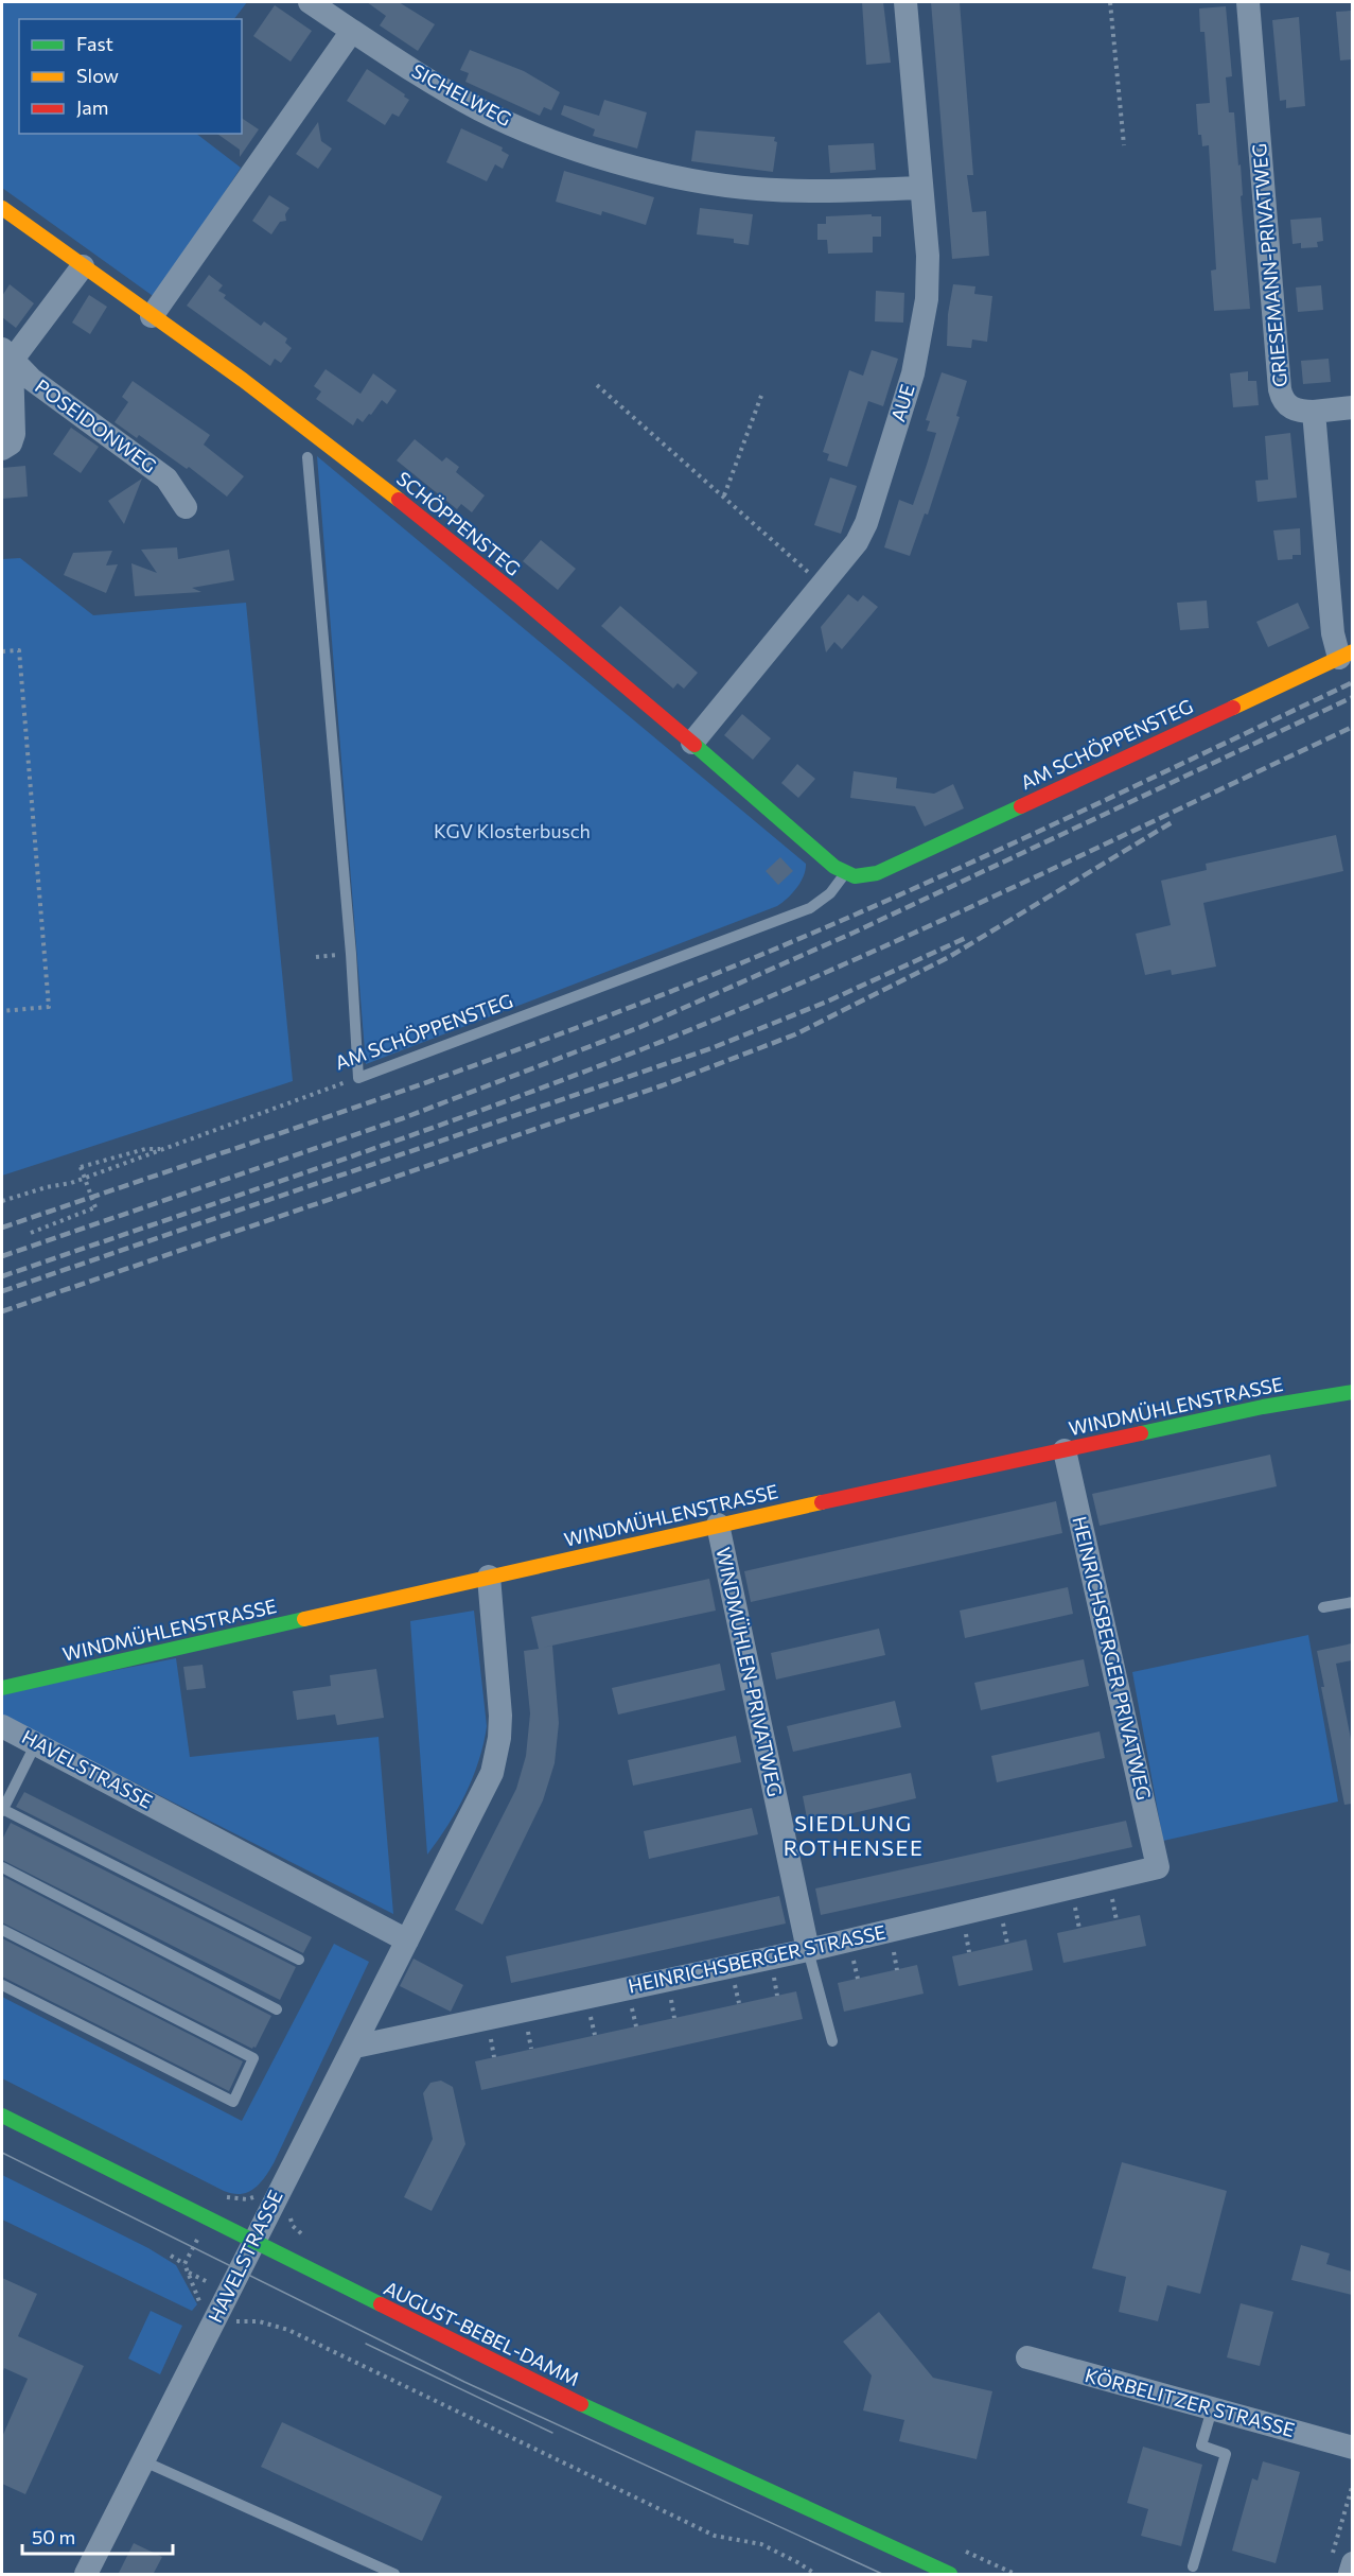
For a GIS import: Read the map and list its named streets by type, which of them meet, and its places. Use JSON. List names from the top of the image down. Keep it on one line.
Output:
{"streets":{"street":["SICHELWEG","GRIESEMANN-PRIVATWEG","AUE","POSEIDONWEG","SCHÖPPENSTEG","AM SCHÖPPENSTEG","WINDMÜHLENSTRASSE","HEINRICHSBERGER PRIVATWEG","WINDMÜHLEN-PRIVATWEG","HAVELSTRASSE","HEINRICHSBERGER STRASSE","AUGUST-BEBEL-DAMM","KÖRBELITZER STRASSE"]},"crossings":[["SICHELWEG","AUE"],["AUE","SCHÖPPENSTEG"],["SCHÖPPENSTEG","AM SCHÖPPENSTEG"],["WINDMÜHLENSTRASSE","HEINRICHSBERGER PRIVATWEG"],["WINDMÜHLENSTRASSE","WINDMÜHLEN-PRIVATWEG"],["WINDMÜHLENSTRASSE","HAVELSTRASSE"],["HEINRICHSBERGER PRIVATWEG","HEINRICHSBERGER STRASSE"],["WINDMÜHLEN-PRIVATWEG","HEINRICHSBERGER STRASSE"],["HAVELSTRASSE","HEINRICHSBERGER STRASSE"],["HAVELSTRASSE","AUGUST-BEBEL-DAMM"]],"districts":["SIEDLUNG ROTHENSEE"],"parks":["KGV Klosterbusch"],"legend":["Fast","Slow","Jam"],"scale_bar":"50 m"}
